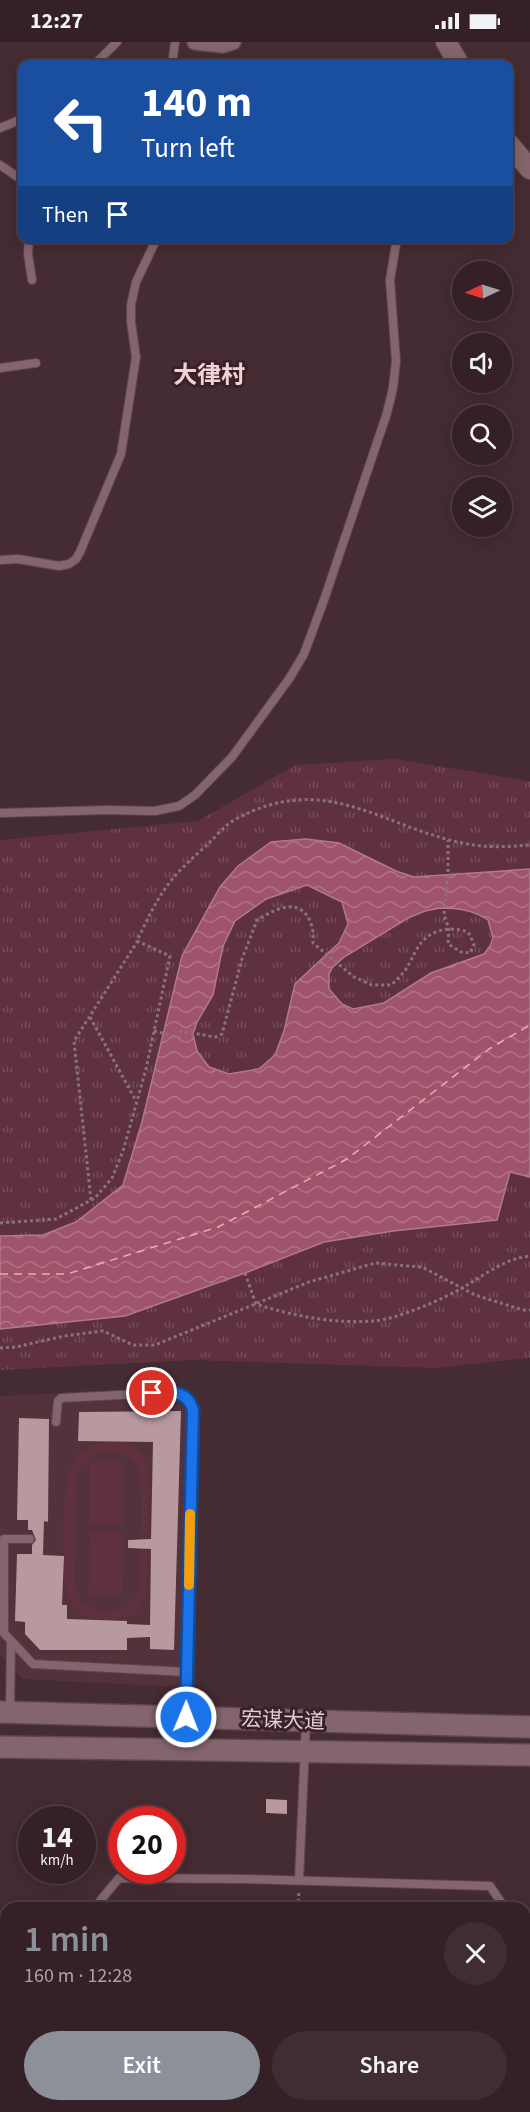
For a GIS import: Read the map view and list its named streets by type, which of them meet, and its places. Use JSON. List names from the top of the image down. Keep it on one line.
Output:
{"streets":{"main road":["宏谋大道"]},"districts":["大律村"],"north":"left","page":{"status":"12:27","turn":["140 m","Turn left"],"then":"Then","speed":"14 km/h","limit":"20","heading":["1 min","160 m · 12:28"],"buttons":["Exit","Share"]}}
